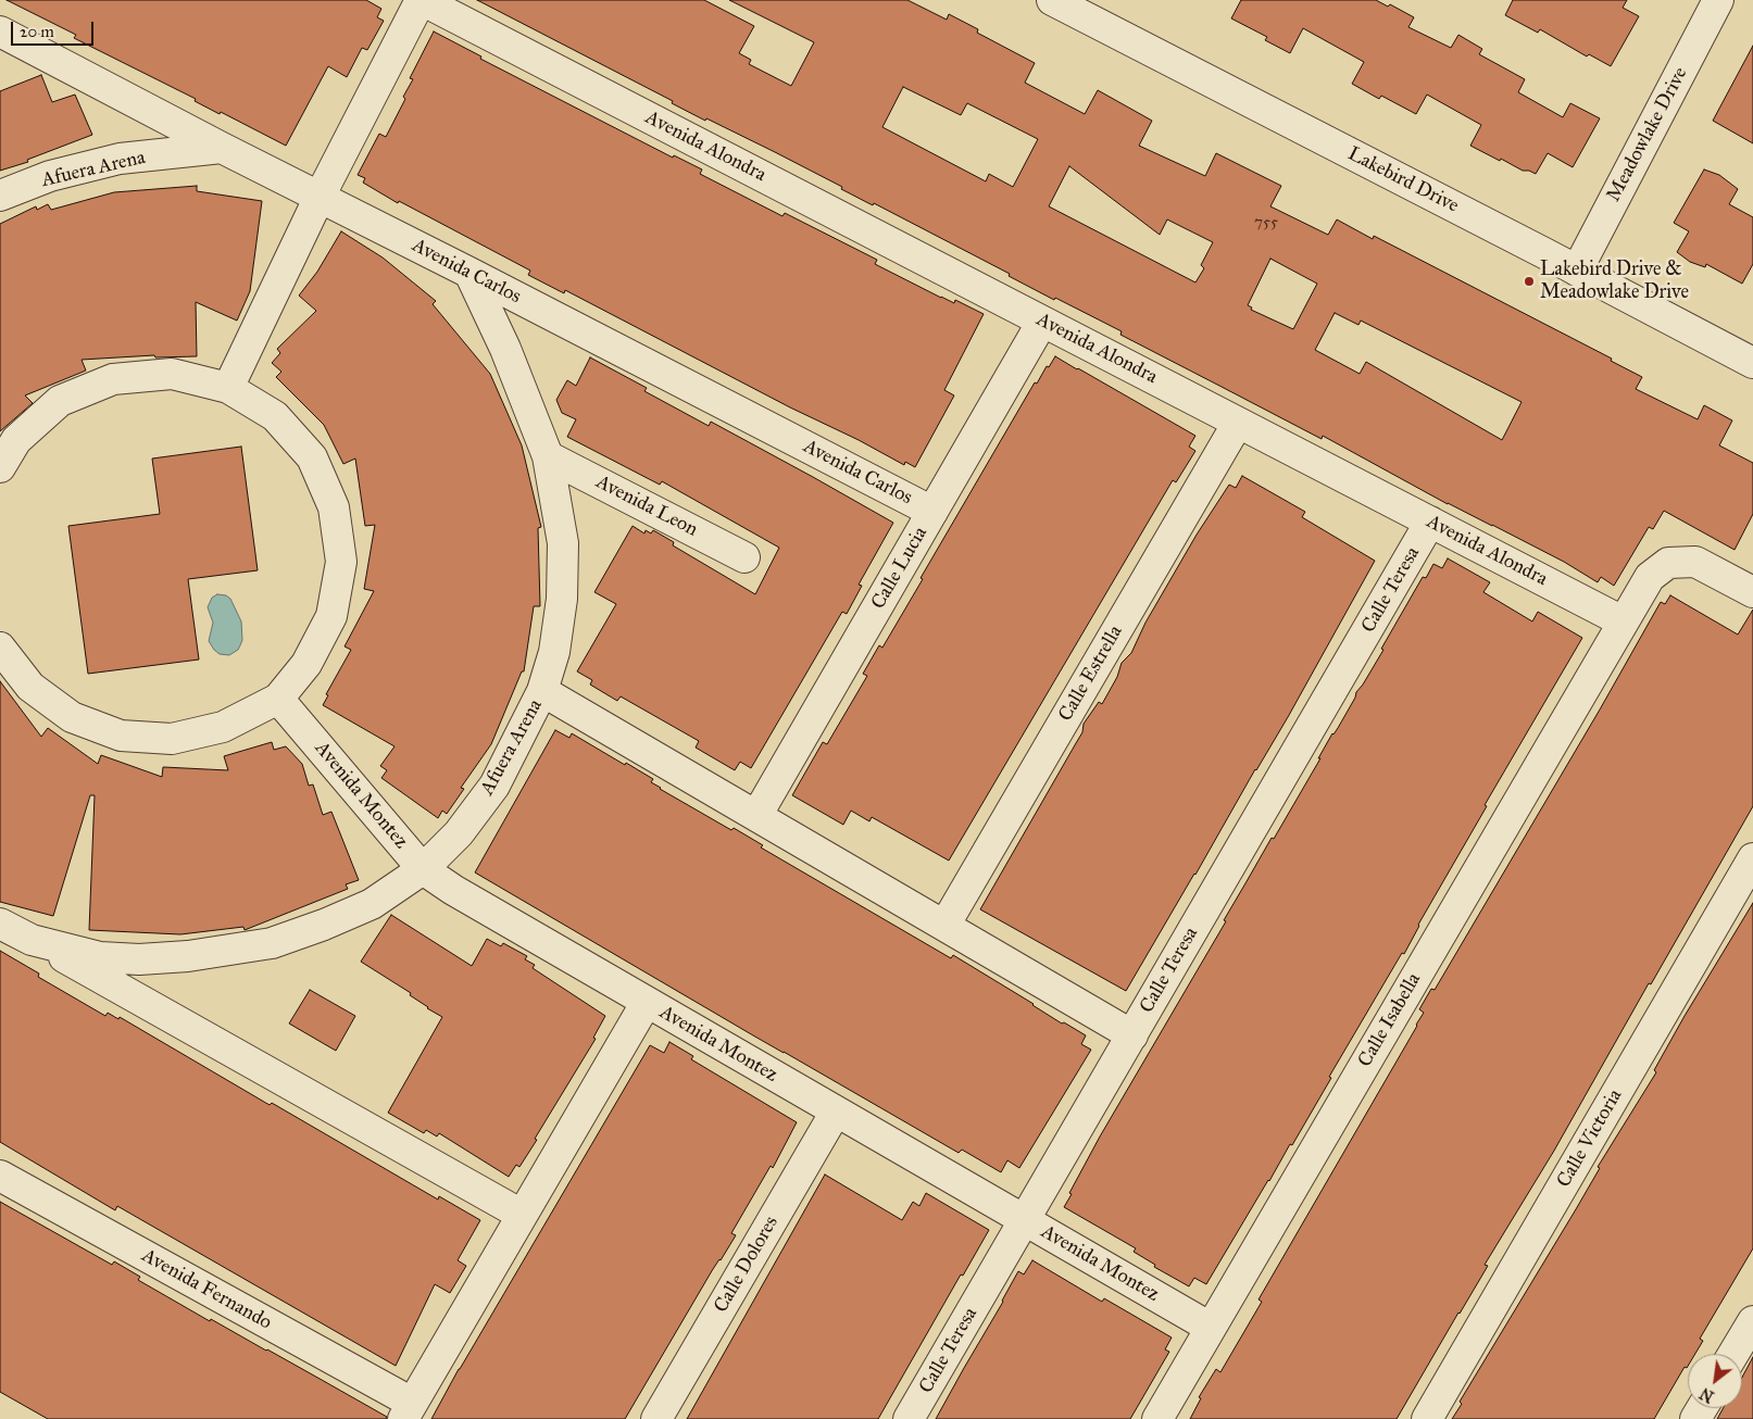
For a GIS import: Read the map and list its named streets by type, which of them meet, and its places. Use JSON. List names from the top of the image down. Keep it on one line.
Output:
{"streets":{"street":["Meadowlake Drive","Avenida Alondra","Afuera Arena","Lakebird Drive","Avenida Carlos","Avenida Leon","Calle Lucia","Calle Teresa","Calle Estrella","Avenida Montez","Calle Isabella","Calle Victoria","Calle Dolores","Avenida Fernando"]},"crossings":[["Meadowlake Drive","Lakebird Drive"],["Avenida Alondra","Calle Lucia"],["Avenida Alondra","Calle Teresa"],["Avenida Alondra","Calle Estrella"],["Avenida Alondra","Calle Isabella"],["Afuera Arena","Avenida Carlos"],["Afuera Arena","Avenida Leon"],["Afuera Arena","Avenida Montez"],["Avenida Carlos","Calle Lucia"],["Calle Teresa","Avenida Montez"],["Avenida Montez","Calle Isabella"],["Avenida Montez","Calle Dolores"]],"places":["Lakebird Drive & Meadowlake Drive"],"house_numbers":["755"],"scale_bar":"20 m","north":"bottom left"}
